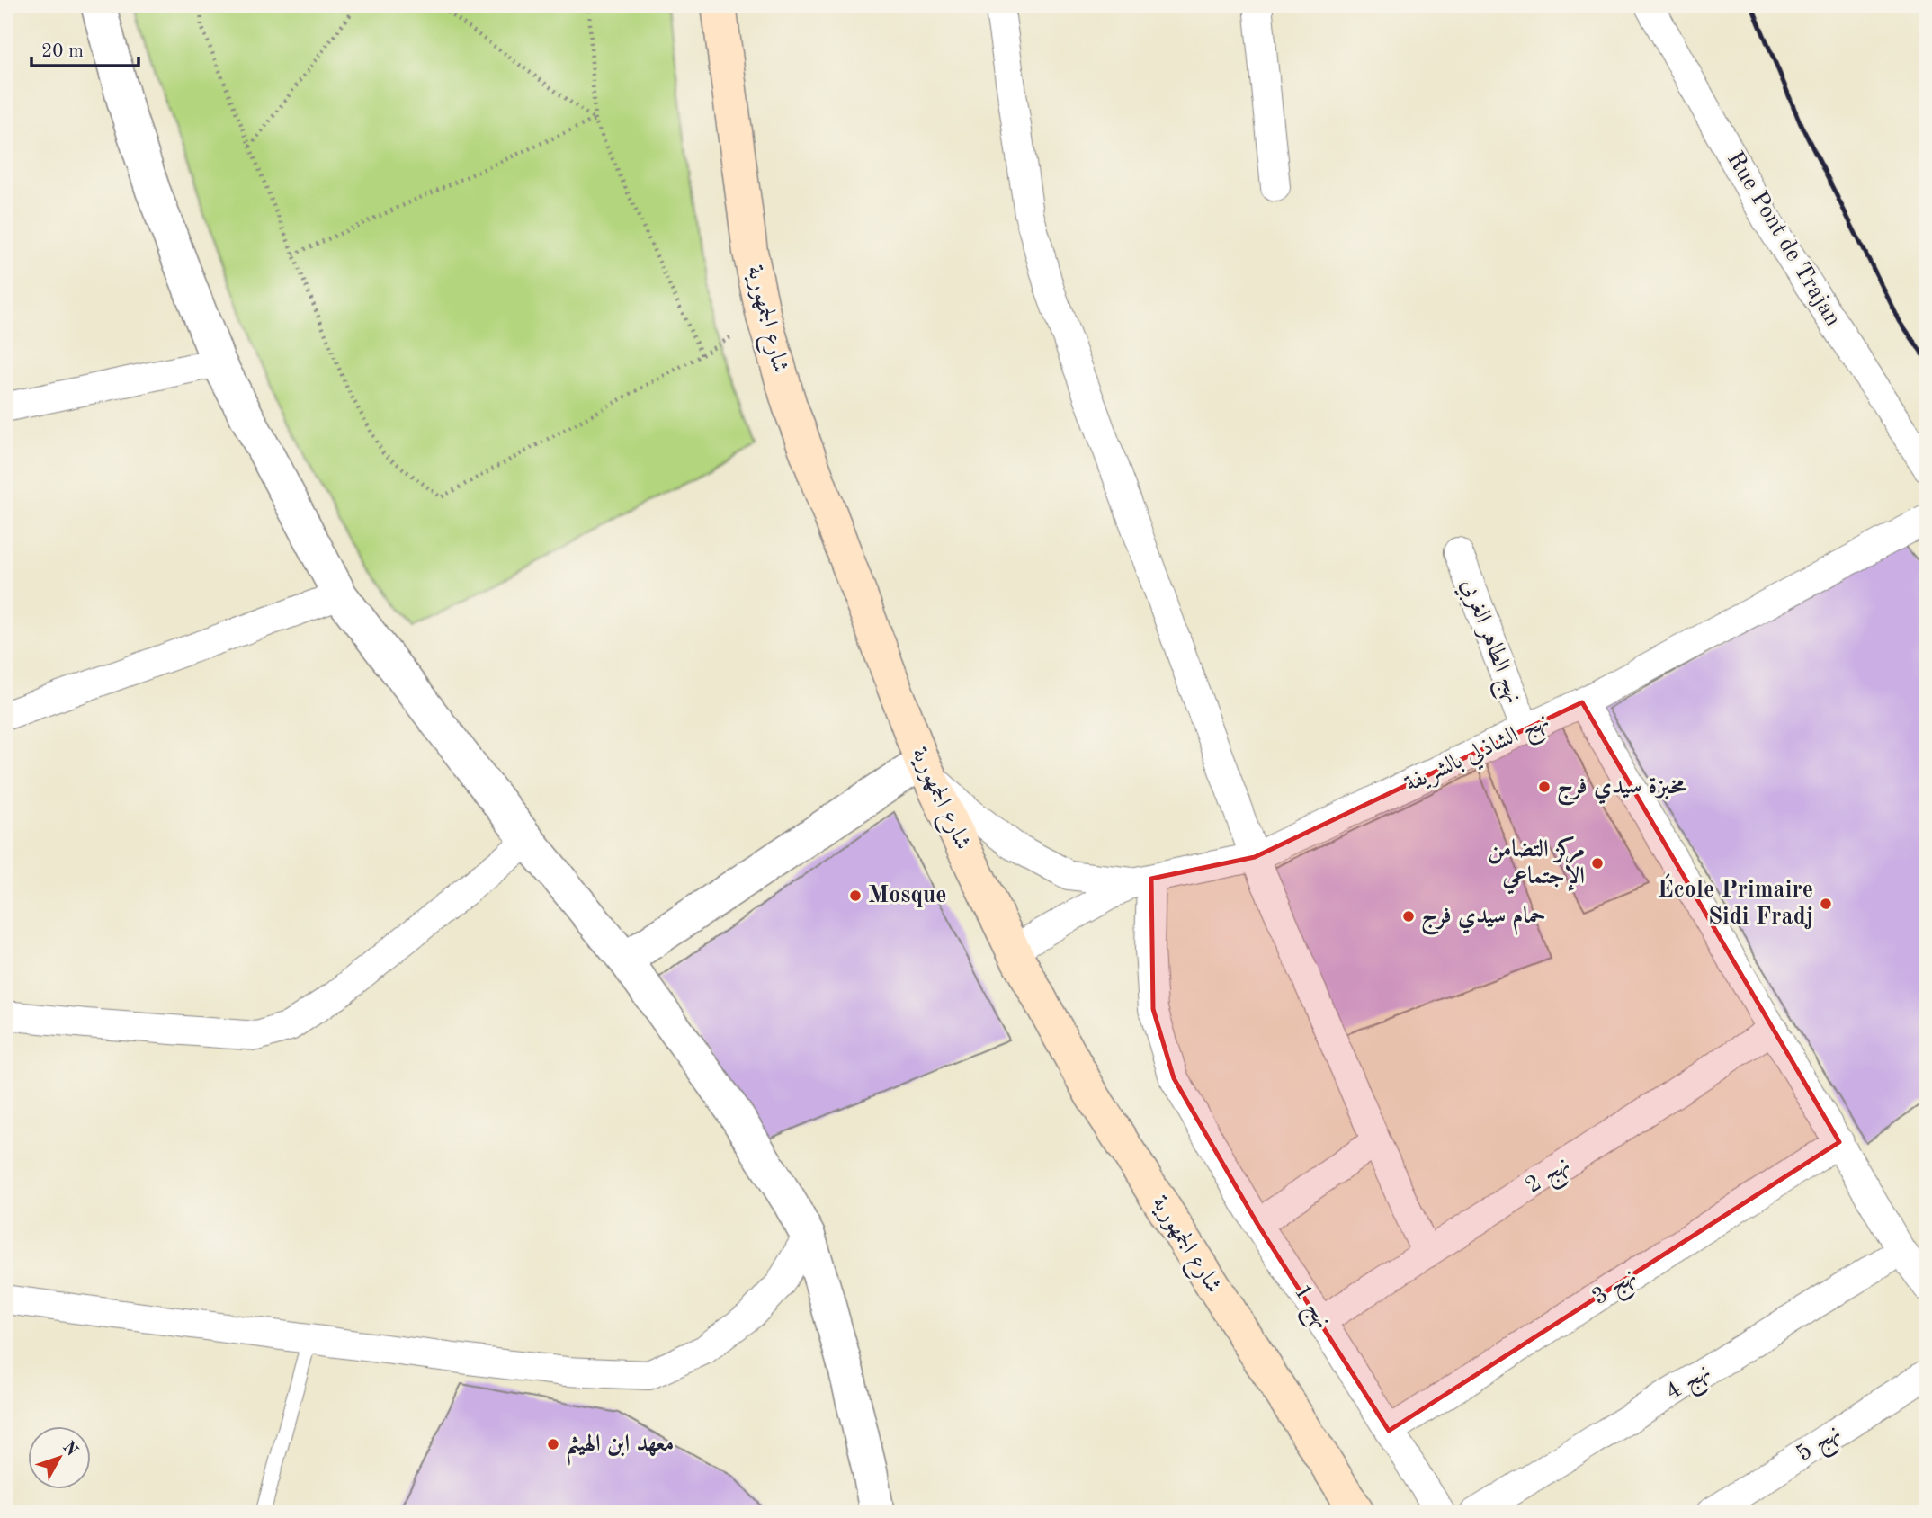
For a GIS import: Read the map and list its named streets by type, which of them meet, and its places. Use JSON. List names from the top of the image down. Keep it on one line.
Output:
{"streets":{"main road":["شارع الجمهورية"],"street":["Rue Pont de Trajan","نهج الطاهر الغربي","نهج الشاذلي بالشريفة","نهج 2","نهج 3","نهج 1","نهج 4","نهج 5"]},"crossings":[["شارع الجمهورية","نهج الشاذلي بالشريفة"],["نهج الطاهر الغربي","نهج الشاذلي بالشريفة"],["نهج الشاذلي بالشريفة","نهج 1"],["نهج 2","نهج 1"],["نهج 3","نهج 1"]],"places":["مخبزة سيدي فرج","مركز التضامن الإجتماعي","Mosque","École Primaire Sidi Fradj","حمام سيدي فرج","معهد ابن الهيثم"],"scale_bar":"20 m","north":"top right"}
